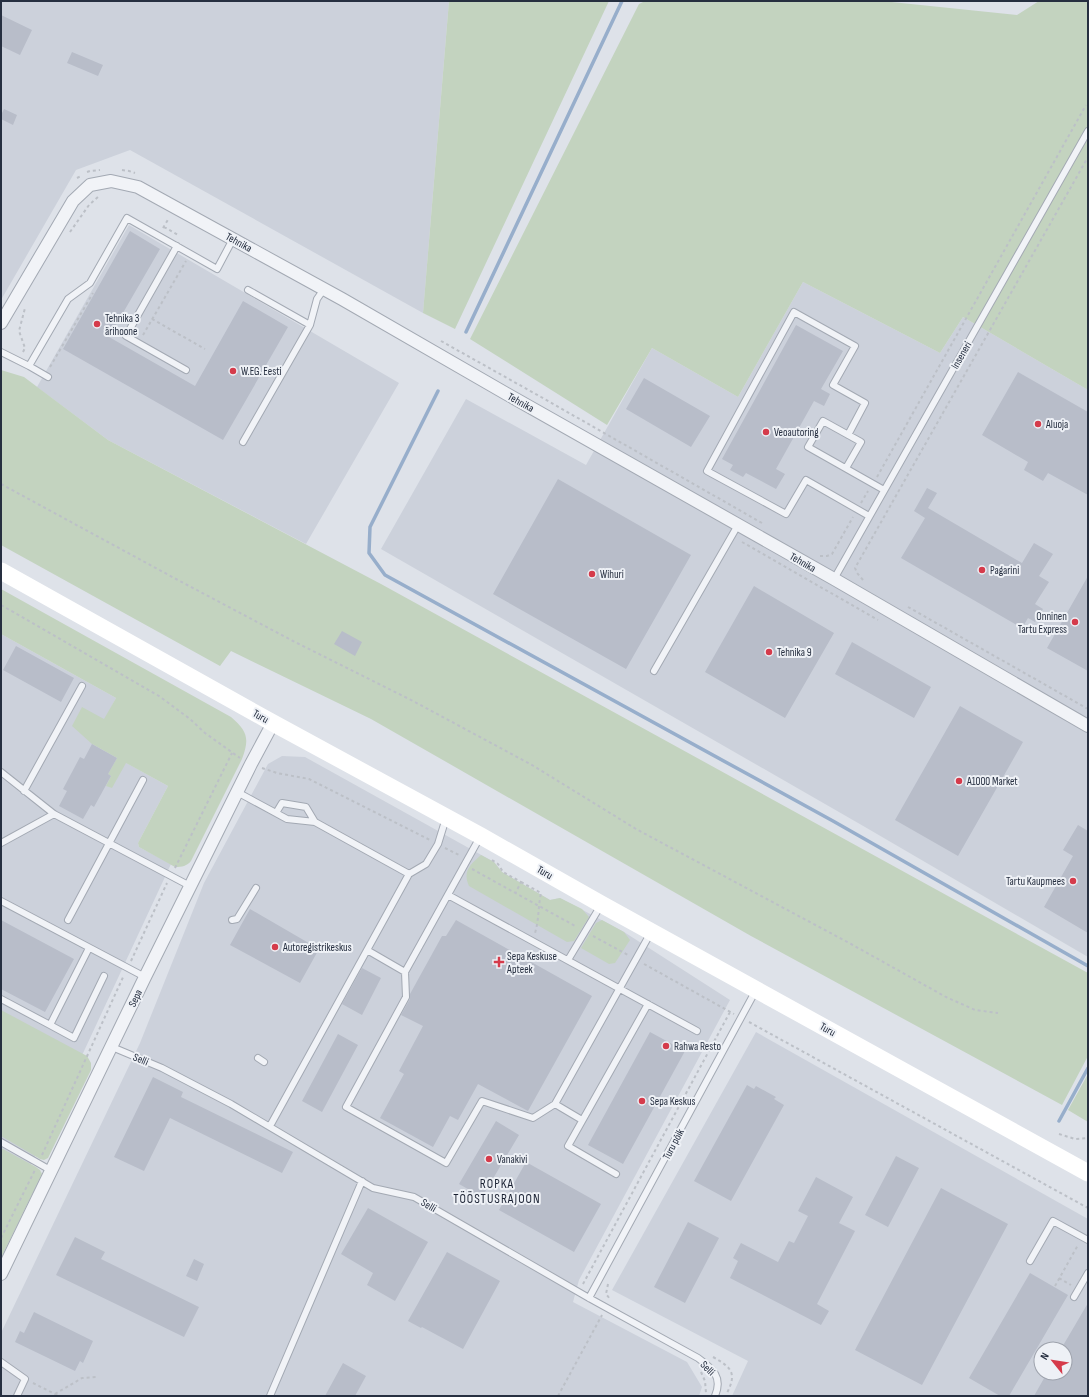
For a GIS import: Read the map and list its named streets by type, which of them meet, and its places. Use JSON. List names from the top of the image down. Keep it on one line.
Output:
{"streets":{"main road":["Turu"],"street":["Tehnika","Sepa"],"lane":["Inseneri","Selli","Turu põik"]},"crossings":[["Tehnika","Inseneri"],["Turu","Sepa"],["Turu","Turu põik"],["Sepa","Selli"],["Selli","Turu põik"]],"districts":["ROPKA TÖÖSTUSRAJOON"],"places":{"other":["Tehnika 3 ärihoone","W.EG. Eesti","Aluoja","Veoautoring","Pagarini","Wihuri","Onninen Tartu Express","Tehnika 9","A1000 Market","Tartu Kaupmees","Autoregistrikeskus","Rahwa Resto","Sepa Keskus","Vanakivi"],"health":["Sepa Keskuse Apteek"]},"north":"top left"}
